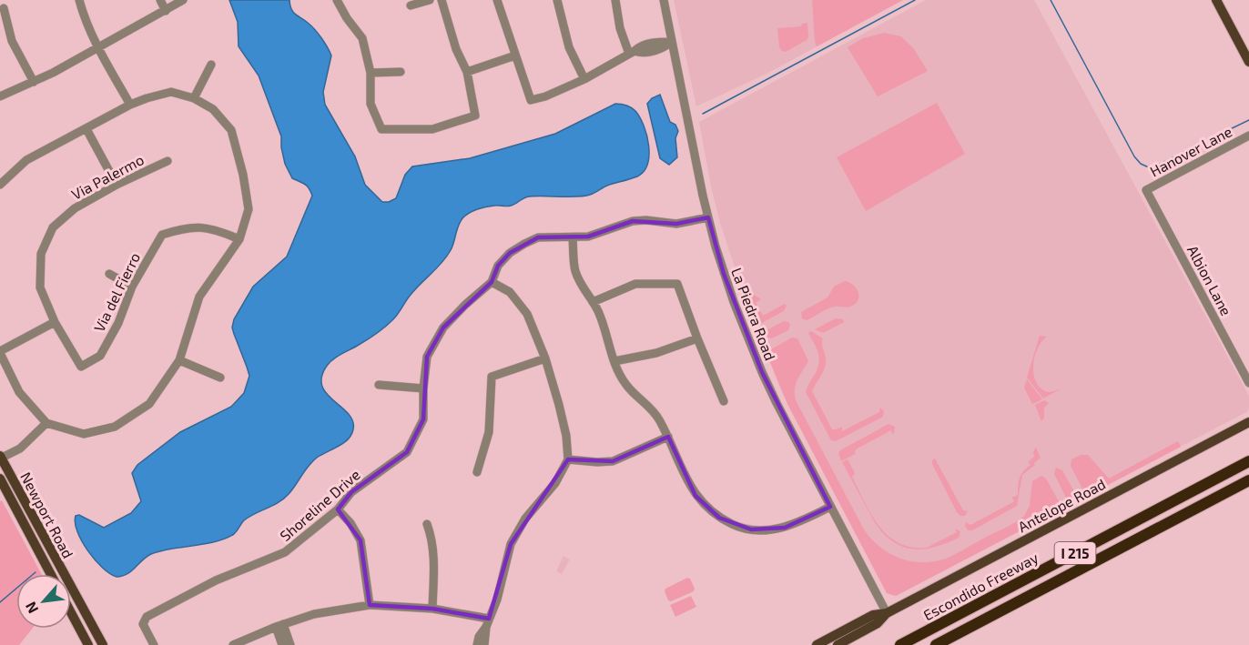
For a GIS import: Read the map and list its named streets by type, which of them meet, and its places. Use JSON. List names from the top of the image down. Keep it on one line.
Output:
{"streets":{"highway":["I 215","Escondido Freeway"],"main road":["Antelope Road","Newport Road"],"street":["Hanover Lane","Via Palermo","Albion Lane","Via del Fierro","La Piedra Road","Shoreline Drive"]},"crossings":[["Hanover Lane","Albion Lane"],["Via Palermo","Via del Fierro"],["La Piedra Road","Shoreline Drive"],["La Piedra Road","Antelope Road"]],"north":"bottom left"}
